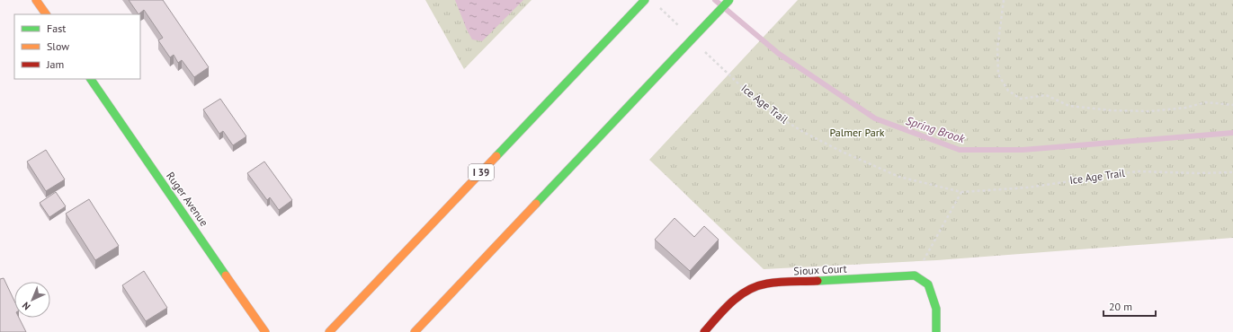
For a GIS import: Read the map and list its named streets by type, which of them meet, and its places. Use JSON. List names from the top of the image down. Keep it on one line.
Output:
{"streets":{"main road":["I 39","Ruger Avenue","Sioux Court"],"path":["Ice Age Trail"]},"water":["Spring Brook"],"parks":["Palmer Park"],"legend":["Fast","Slow","Jam"],"scale_bar":"20 m","north":"bottom left"}
